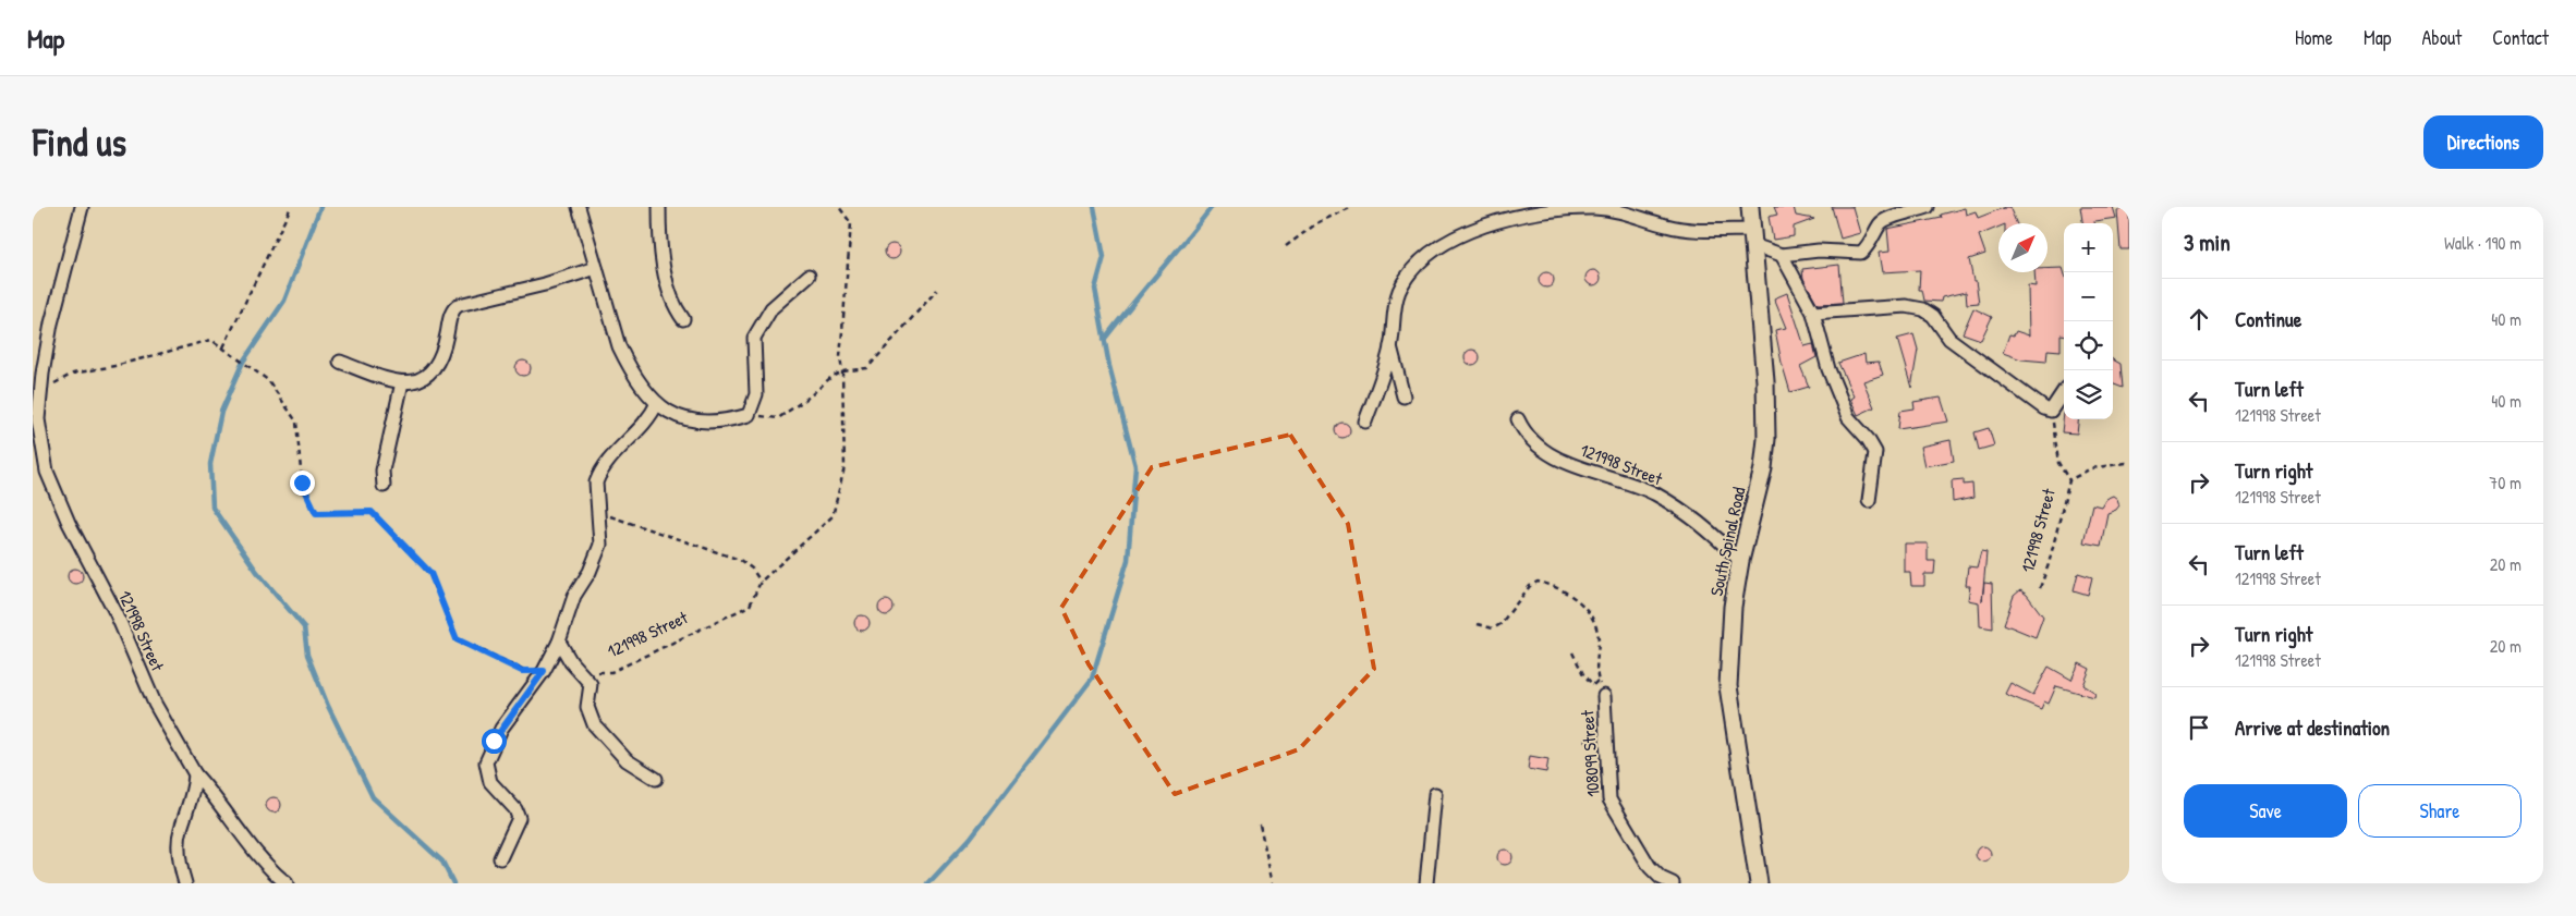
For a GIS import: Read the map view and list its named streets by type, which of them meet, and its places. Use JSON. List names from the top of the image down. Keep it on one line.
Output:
{"streets":{"street":["121998 Street","South Spinal Road","108099 Street"]},"crossings":[["121998 Street","South Spinal Road"]],"north":"top right","page":{"header":"Map","nav":["Home","Map","About","Contact"],"buttons":["Directions",["Save","Share"]],"title":"Find us","heading":["3 min","Walk · 190 m"],"map_buttons":["+","−"],"list":[["Continue","40 m"],["Turn left","121998 Street","40 m"],["Turn right","121998 Street","70 m"],["Turn left","121998 Street","20 m"],["Turn right","121998 Street","20 m"],"Arrive at destination"]}}
